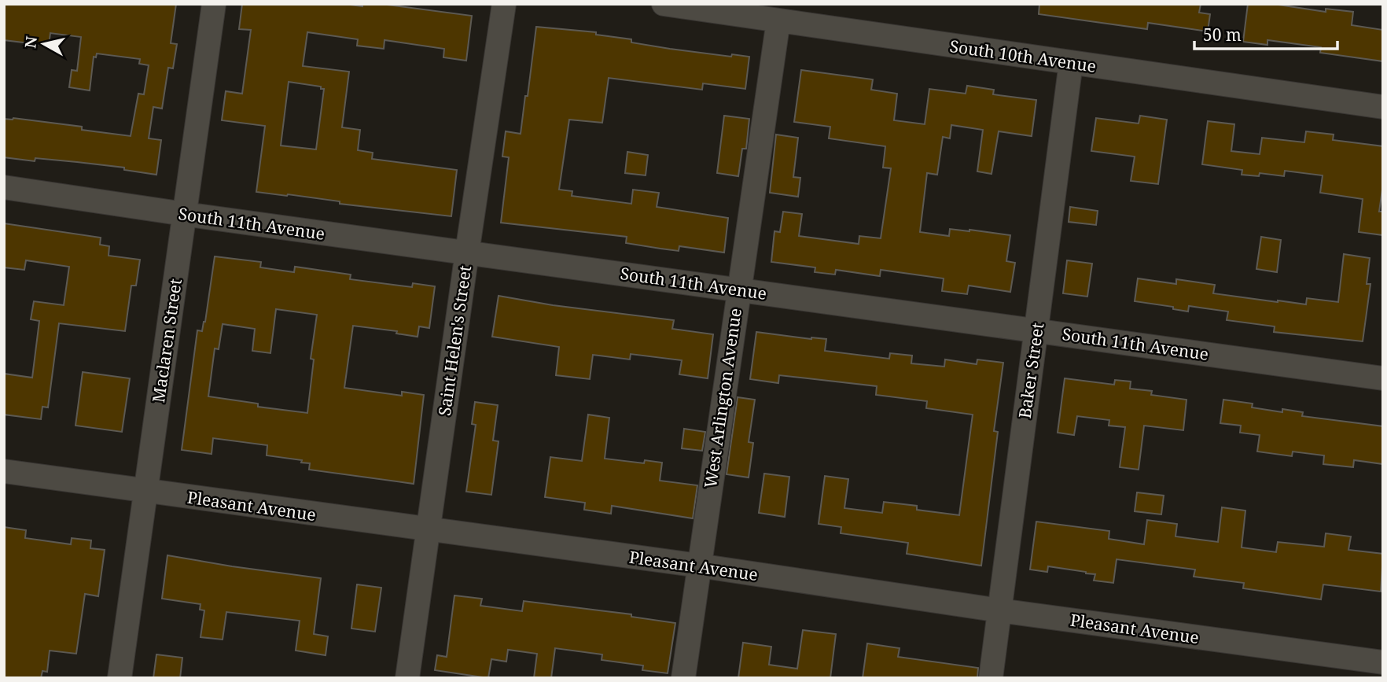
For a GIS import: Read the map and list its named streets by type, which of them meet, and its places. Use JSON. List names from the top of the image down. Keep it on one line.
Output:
{"streets":{"street":["South 10th Avenue","South 11th Avenue","Maclaren Street","Saint Helen's Street","Baker Street","West Arlington Avenue","Pleasant Avenue"]},"crossings":[["South 10th Avenue","Baker Street"],["South 10th Avenue","West Arlington Avenue"],["South 11th Avenue","Maclaren Street"],["South 11th Avenue","Saint Helen's Street"],["South 11th Avenue","Baker Street"],["South 11th Avenue","West Arlington Avenue"],["Maclaren Street","Pleasant Avenue"],["Saint Helen's Street","Pleasant Avenue"],["Baker Street","Pleasant Avenue"],["West Arlington Avenue","Pleasant Avenue"]],"scale_bar":"50 m","north":"left"}
